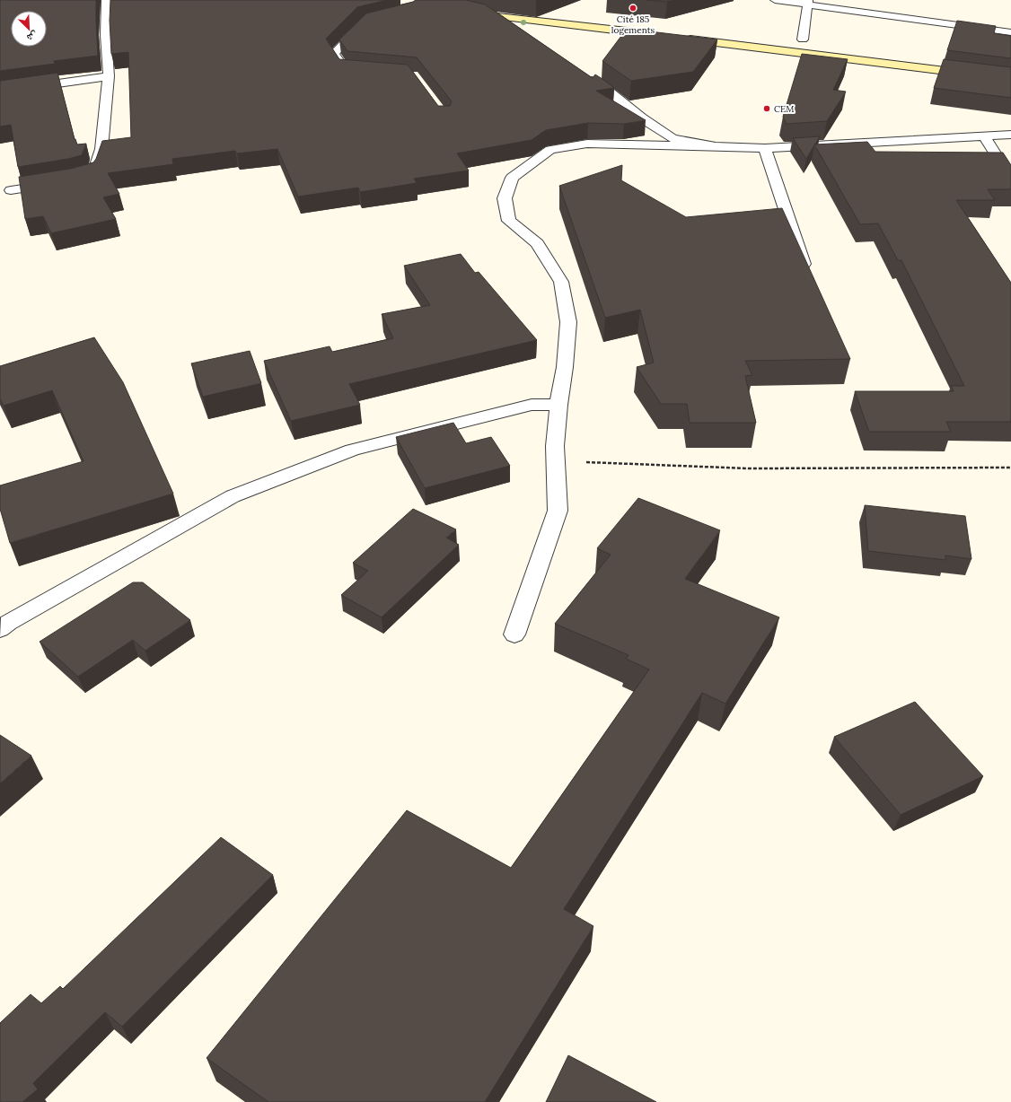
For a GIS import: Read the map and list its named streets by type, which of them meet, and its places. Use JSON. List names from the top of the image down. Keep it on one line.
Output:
{"places":["Cité 185 logements","CEM"],"north":"bottom right"}
